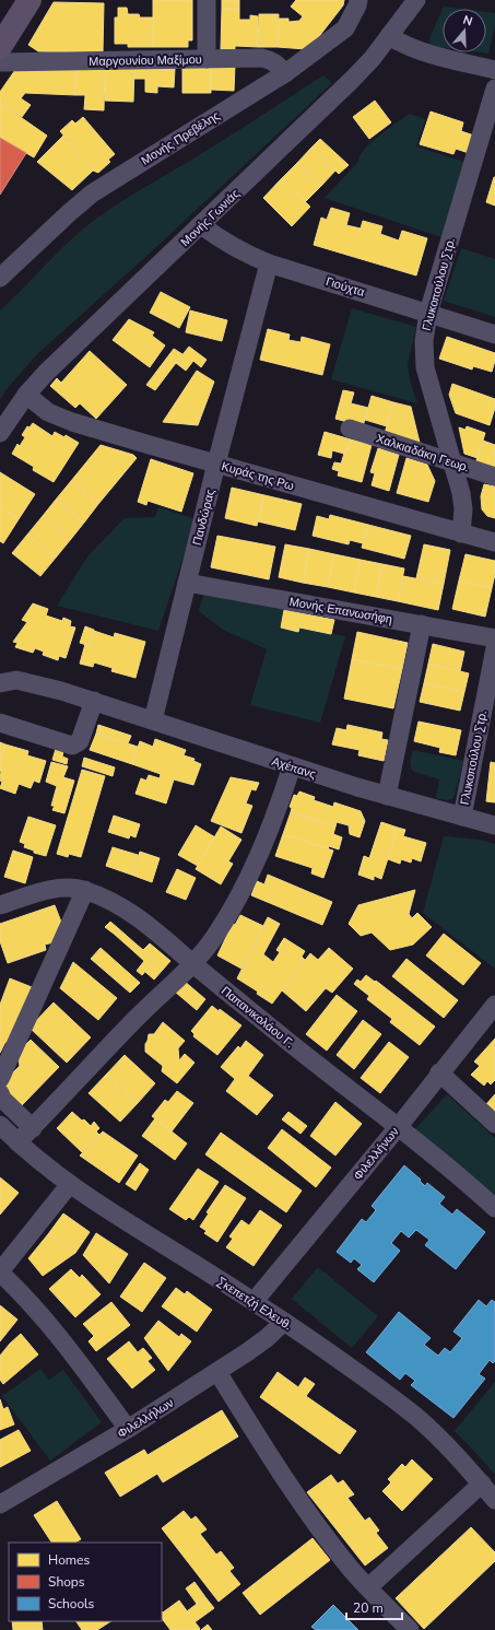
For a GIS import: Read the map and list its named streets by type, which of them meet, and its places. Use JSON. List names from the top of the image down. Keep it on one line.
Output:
{"streets":{"street":["Μαργουνίου Μαξίμου","Μονής Πρεβέλης","Μονής Γωνιάς","Γλυκοπούλου Στρ.","Γιούχτα","Χαλκιαδάκη Γεωρ.","Κυράς της Ρω","Πανδώρας","Μονής Επανωσήφη","Αχέπανς","Παπανικολάου Γ.","Φιλελλήνων","Σκεπετζή Ελευθ.","Φιλελλήλων"]},"crossings":[["Μαργουνίου Μαξίμου","Μονής Πρεβέλης"],["Μονής Γωνιάς","Γιούχτα"],["Μονής Γωνιάς","Κυράς της Ρω"],["Γλυκοπούλου Στρ.","Γιούχτα"],["Γλυκοπούλου Στρ.","Χαλκιαδάκη Γεωρ."],["Γλυκοπούλου Στρ.","Κυράς της Ρω"],["Γλυκοπούλου Στρ.","Αχέπανς"],["Γιούχτα","Πανδώρας"],["Κυράς της Ρω","Πανδώρας"],["Πανδώρας","Μονής Επανωσήφη"],["Πανδώρας","Αχέπανς"],["Παπανικολάου Γ.","Φιλελλήνων"],["Φιλελλήνων","Σκεπετζή Ελευθ."],["Σκεπετζή Ελευθ.","Φιλελλήλων"]],"legend":["Homes","Shops","Schools"],"scale_bar":"20 m","north":"top"}
